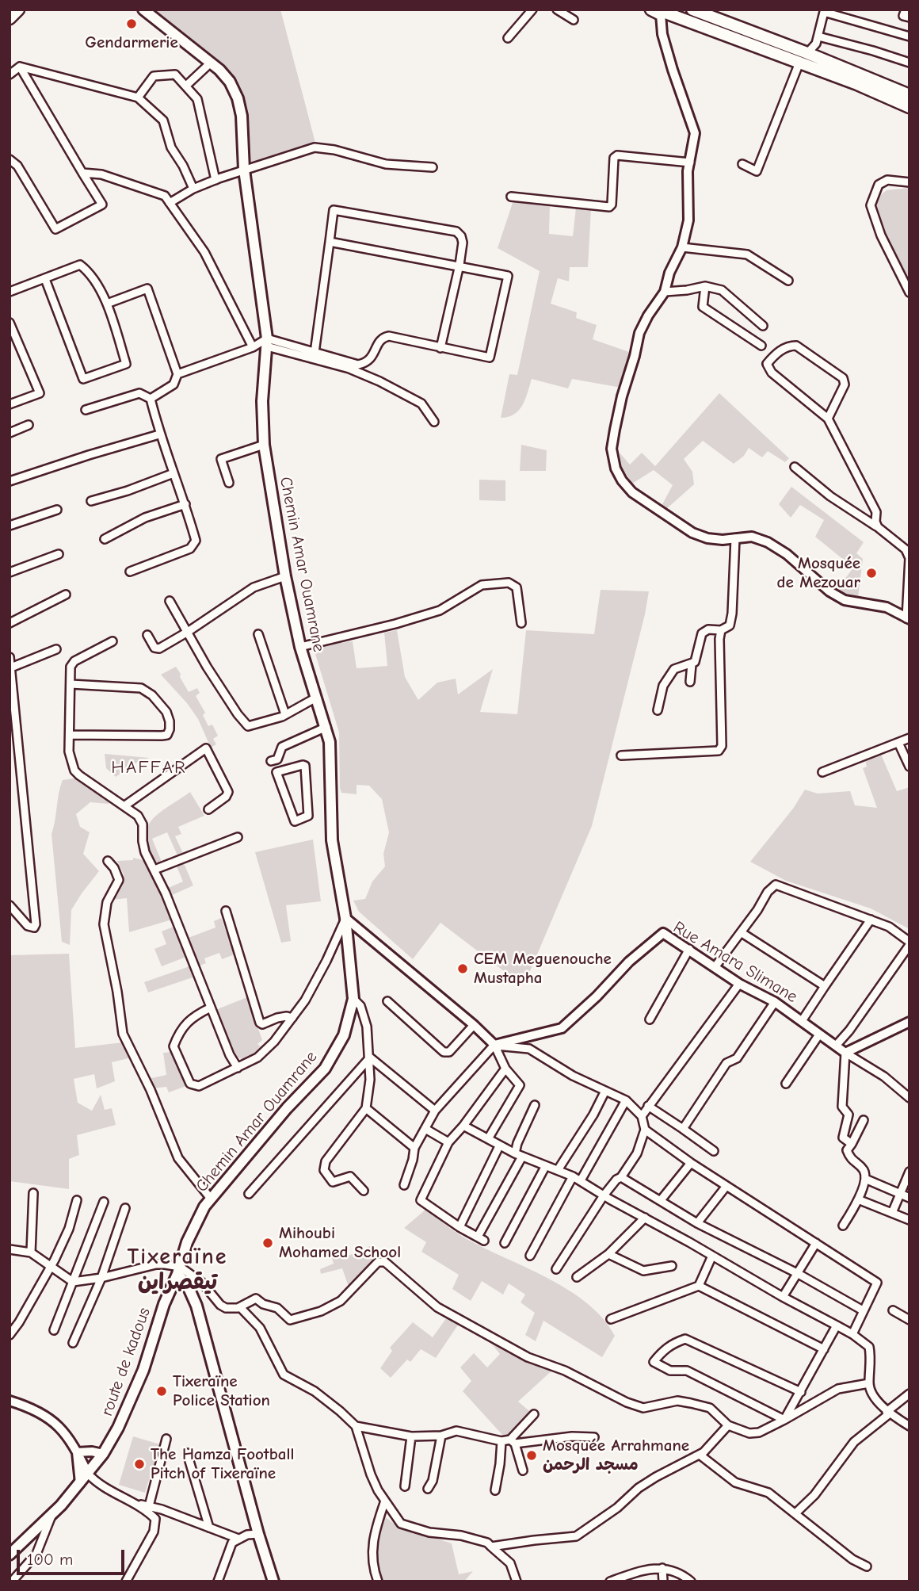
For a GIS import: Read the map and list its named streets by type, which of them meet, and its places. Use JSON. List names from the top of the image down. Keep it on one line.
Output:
{"streets":{"main road":["Chemin Amar Ouamrane","route de kadous"],"street":["Rue Amara Slimane"]},"crossings":[["Chemin Amar Ouamrane","route de kadous"]],"districts":["HAFFAR","Tixeraïne تيقصراين"],"places":["Gendarmerie","Mosquée de Mezouar","CEM Meguenouche Mustapha","Mihoubi Mohamed School","Tixeraïne Police Station","Mosquée Arrahmane مسجد الرحمن","The Hamza Football Pitch of Tixeraïne"],"scale_bar":"100 m"}
